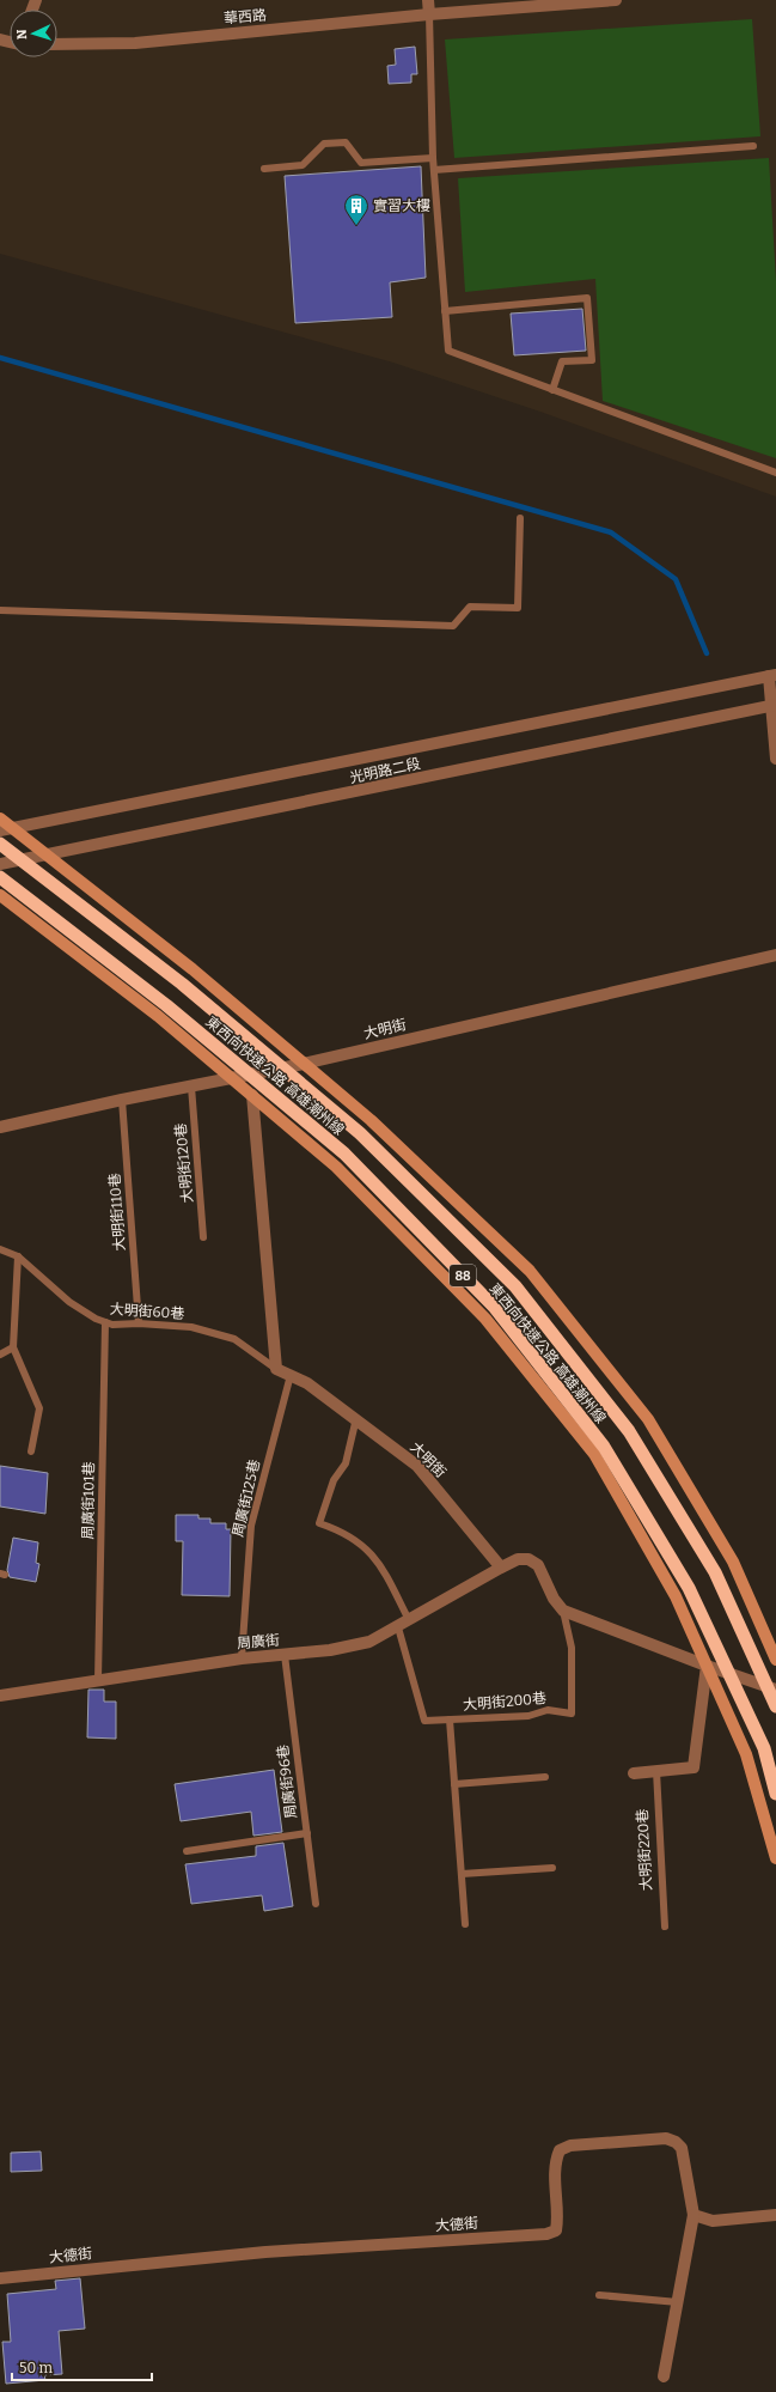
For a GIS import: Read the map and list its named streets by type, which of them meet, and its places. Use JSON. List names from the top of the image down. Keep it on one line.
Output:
{"streets":{"highway":["東西向快速公路 高雄潮州線","88"],"street":["華西路","光明路二段","大明街","周廣街","大德街"],"lane":["大明街120巷","大明街110巷","大明街60巷","周廣街125巷","周廣街101巷","大明街200巷","周廣街96巷","大明街220巷"]},"crossings":[["大明街","大明街120巷"],["大明街","大明街110巷"],["大明街","大明街60巷"],["大明街","周廣街125巷"],["大明街","周廣街"],["大明街110巷","大明街60巷"],["大明街60巷","周廣街101巷"],["周廣街125巷","周廣街"],["周廣街101巷","周廣街"],["周廣街","大明街200巷"],["周廣街","周廣街96巷"]],"places":{"building":["實習大樓"]},"scale_bar":"50 m","north":"left"}
